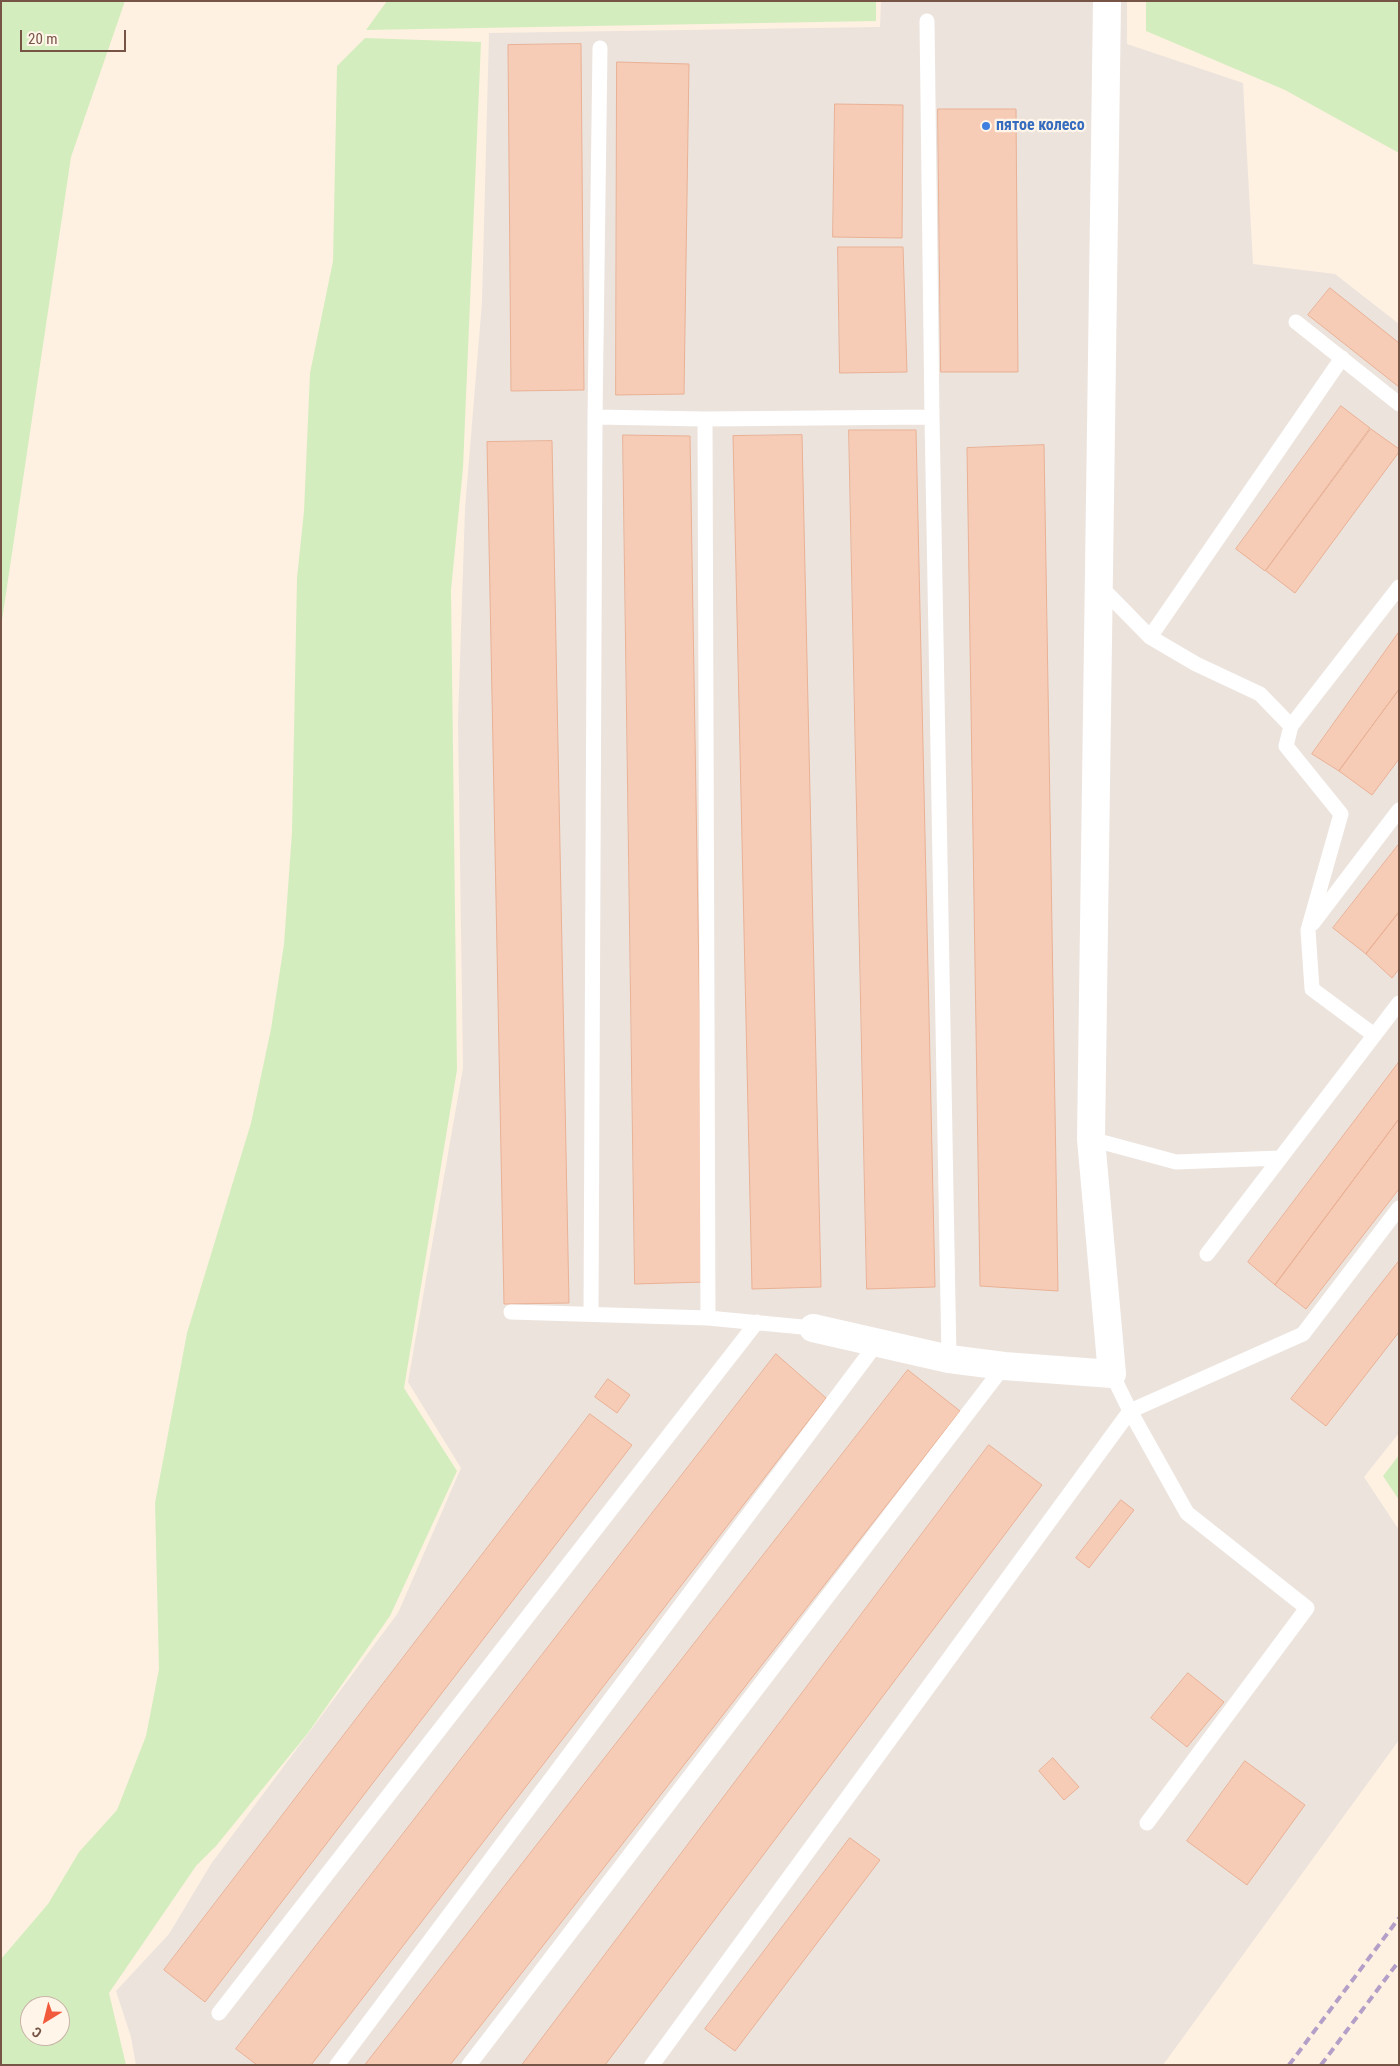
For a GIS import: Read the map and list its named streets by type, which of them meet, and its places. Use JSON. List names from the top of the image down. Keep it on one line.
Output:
{"places":["пятое колесо"],"scale_bar":"20 m","north":"bottom left"}
